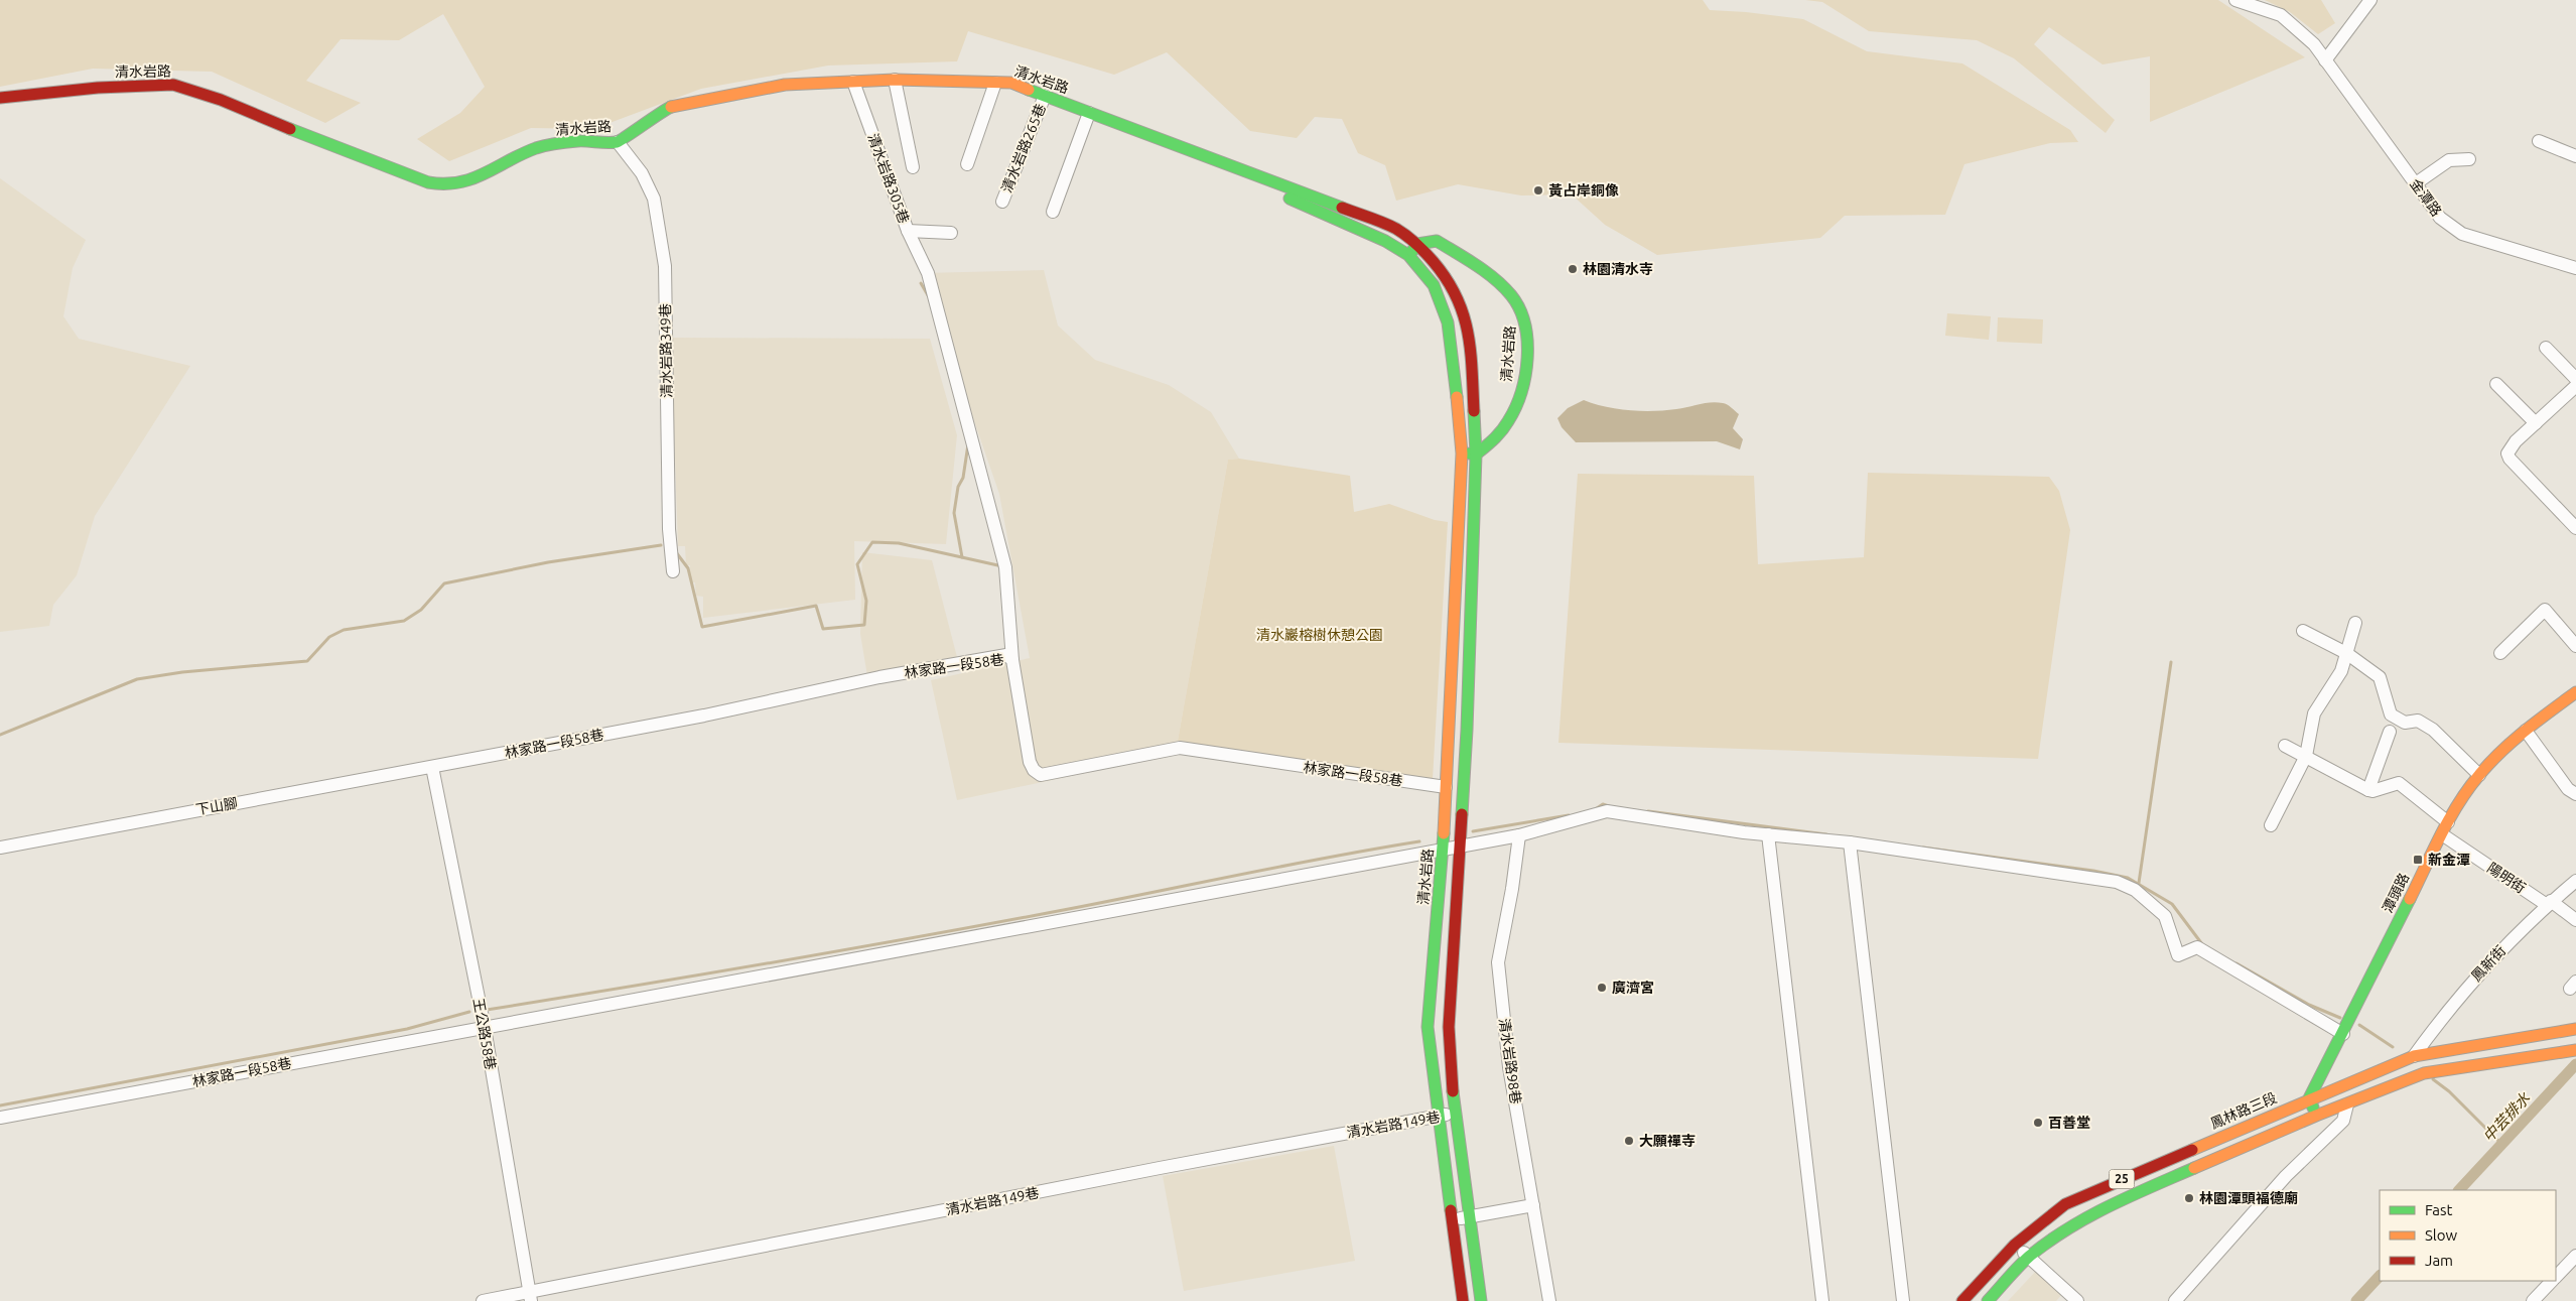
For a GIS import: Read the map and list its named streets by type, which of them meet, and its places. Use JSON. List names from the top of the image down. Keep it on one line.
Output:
{"streets":{"street":["清水岩路","清水岩路265巷","清水岩路305巷","金潭路","清水岩路349巷","林家路一段58巷","下山腳","陽明街","潭頭路","鳳新街","王公路58巷","清水岩路98巷","鳳林路三段","清水岩路149巷","25"]},"crossings":[["清水岩路","清水岩路265巷"],["清水岩路","清水岩路305巷"],["清水岩路","清水岩路349巷"],["清水岩路","林家路一段58巷"],["清水岩路","清水岩路149巷"],["清水岩路305巷","林家路一段58巷"],["林家路一段58巷","下山腳"],["林家路一段58巷","潭頭路"],["林家路一段58巷","王公路58巷"],["林家路一段58巷","清水岩路98巷"],["下山腳","王公路58巷"],["陽明街","潭頭路"],["陽明街","鳳新街"],["潭頭路","鳳林路三段"],["鳳新街","鳳林路三段"],["王公路58巷","清水岩路149巷"]],"water":["中芸排水"],"parks":["清水巖榕樹休憩公園"],"places":{"other":["黃占岸銅像","林園清水寺","廣濟宮","百善堂","大願禪寺","林園潭頭福德廟"],"transit":["新金潭"]},"legend":["Fast","Slow","Jam"]}
